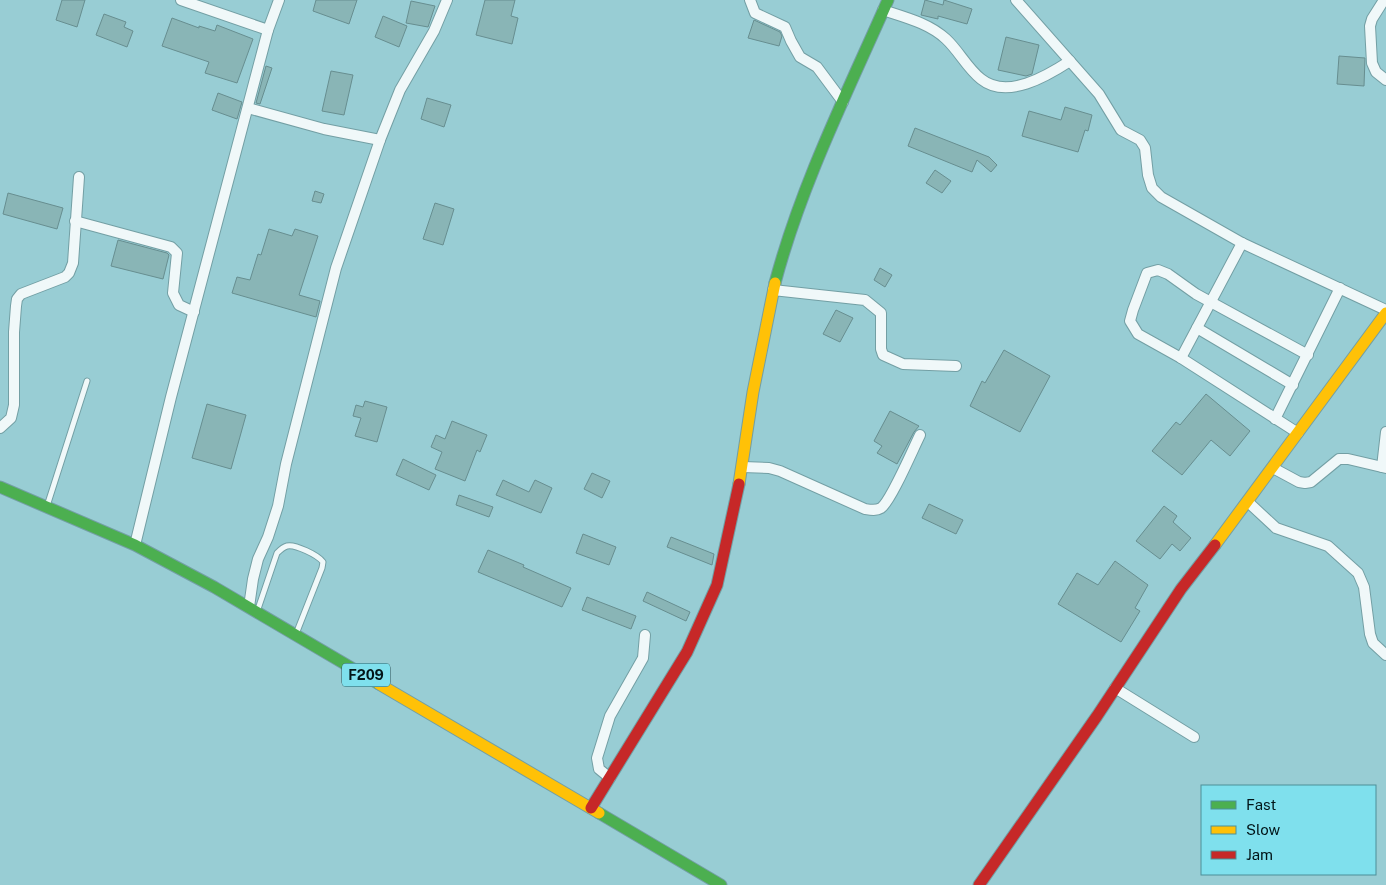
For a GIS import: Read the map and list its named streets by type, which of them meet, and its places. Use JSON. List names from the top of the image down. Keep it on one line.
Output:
{"streets":{"street":["F209"]},"legend":["Fast","Slow","Jam"]}
